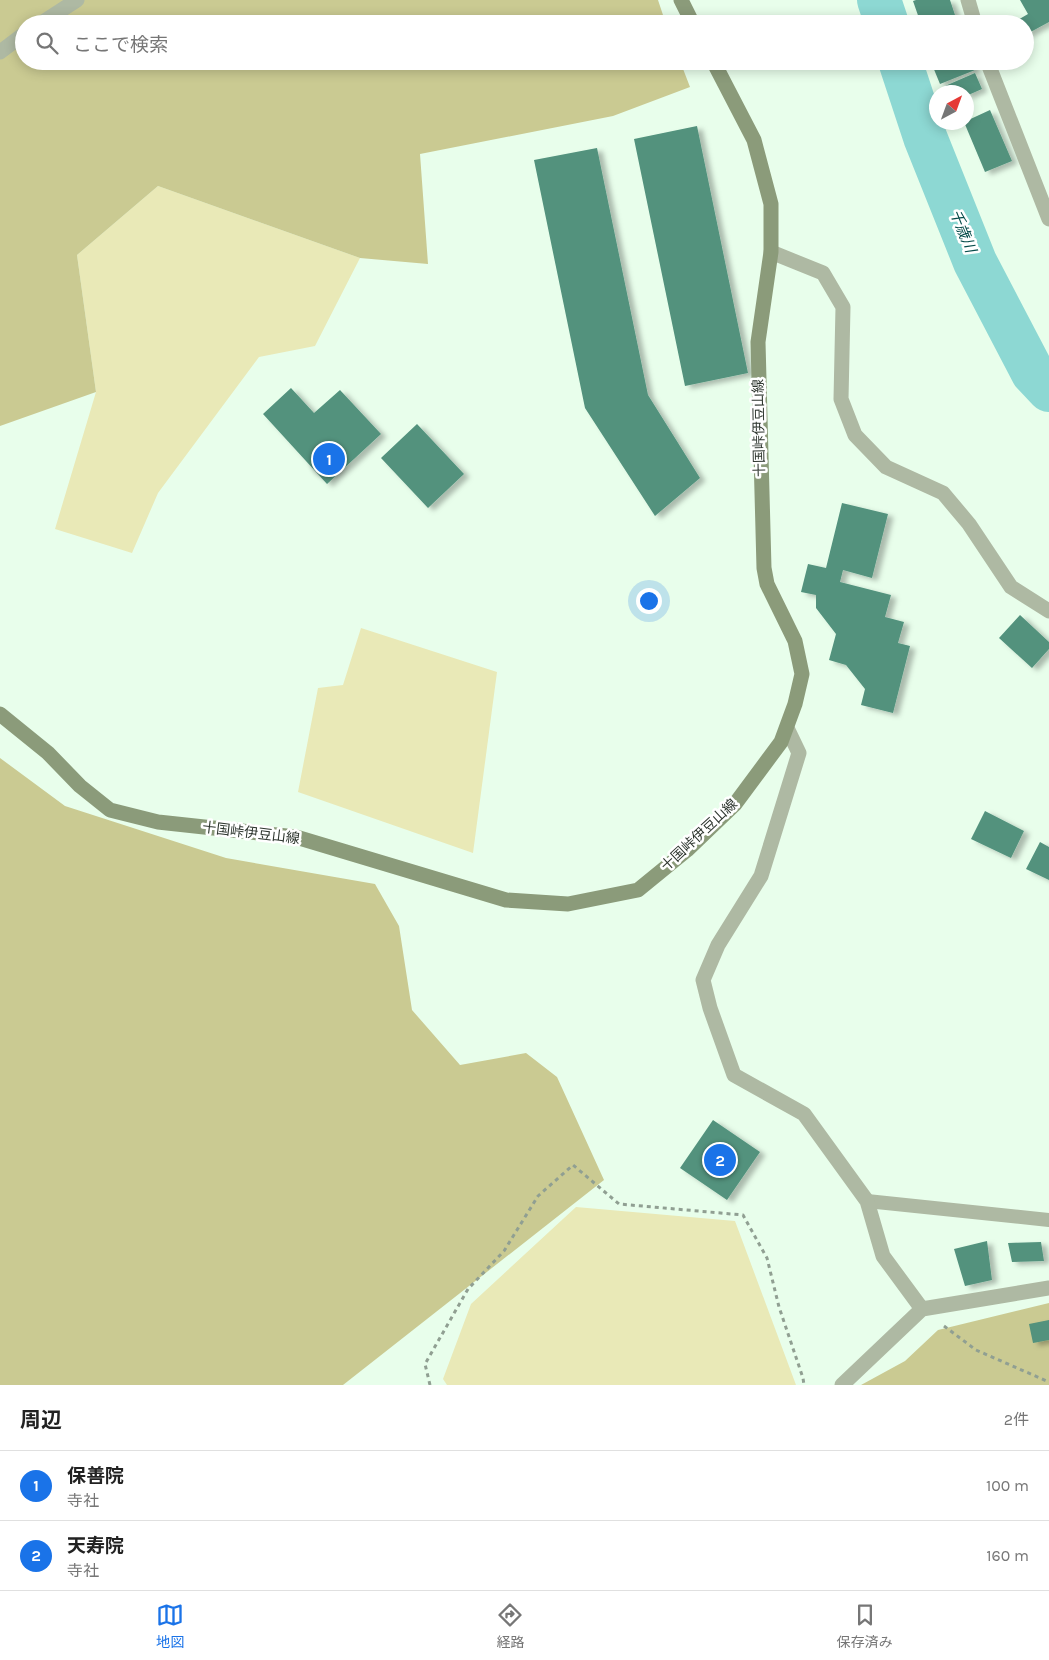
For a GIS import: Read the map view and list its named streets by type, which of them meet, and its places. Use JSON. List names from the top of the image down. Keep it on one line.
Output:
{"streets":{"main road":["十国峠伊豆山線"]},"water":["千歳川"],"north":"top right","page":{"search":"ここで検索","pins":["1","2"],"heading":["周辺","2件"],"list":[{"mark":"1","name":"保善院","note":"寺社","value":"100 m"},{"mark":"2","name":"天寿院","note":"寺社","value":"160 m"}],"nav":["地図","経路","保存済み"]}}
